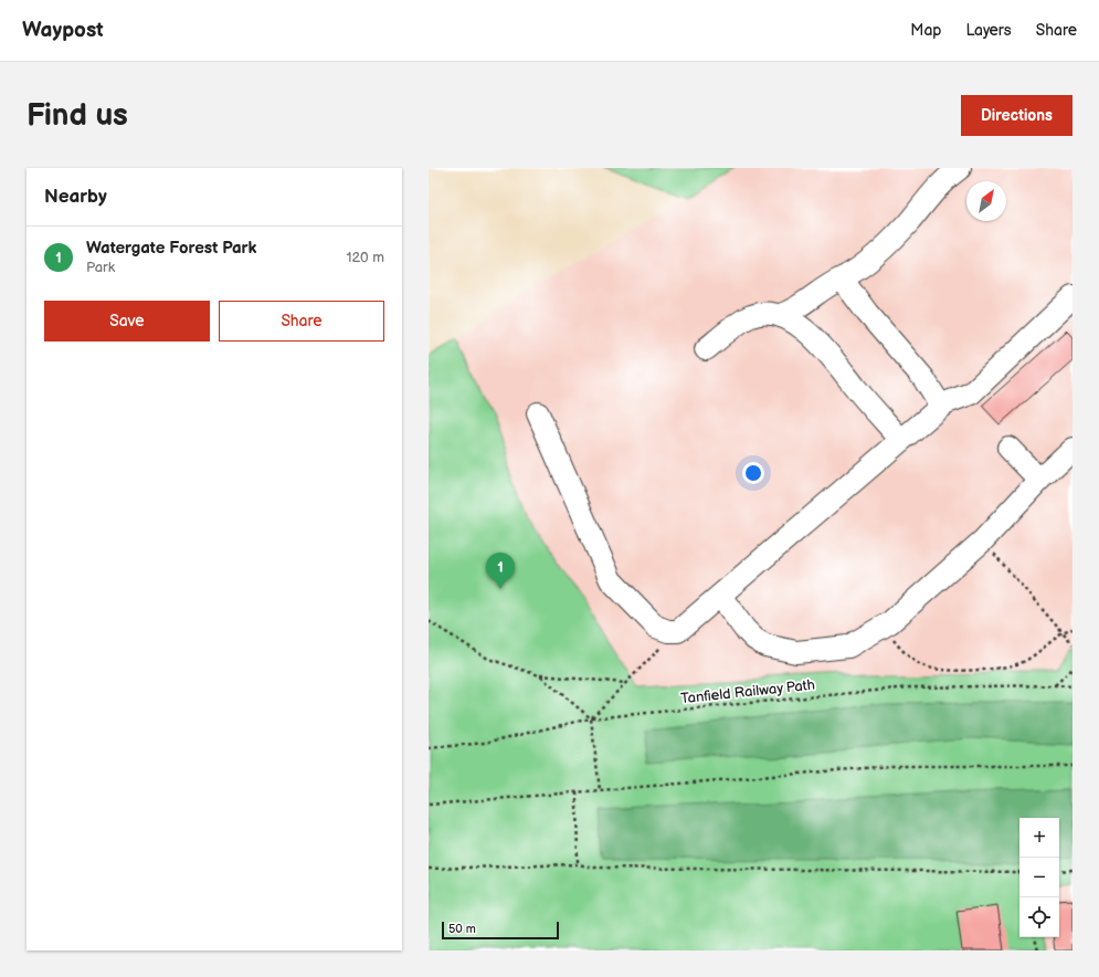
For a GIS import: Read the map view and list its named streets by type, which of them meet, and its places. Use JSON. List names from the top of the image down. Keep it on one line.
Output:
{"streets":{"path":["Tanfield Railway Path"]},"scale_bar":"50 m","north":"top right","page":{"header":"Waypost","nav":["Map","Layers","Share"],"buttons":["Directions",["Save","Share"]],"title":"Find us","heading":"Nearby","list":[{"mark":"1","name":"Watergate Forest Park","note":"Park","value":"120 m"}],"pins":"1","map_buttons":["+","−"],"scale":"50 m"}}
